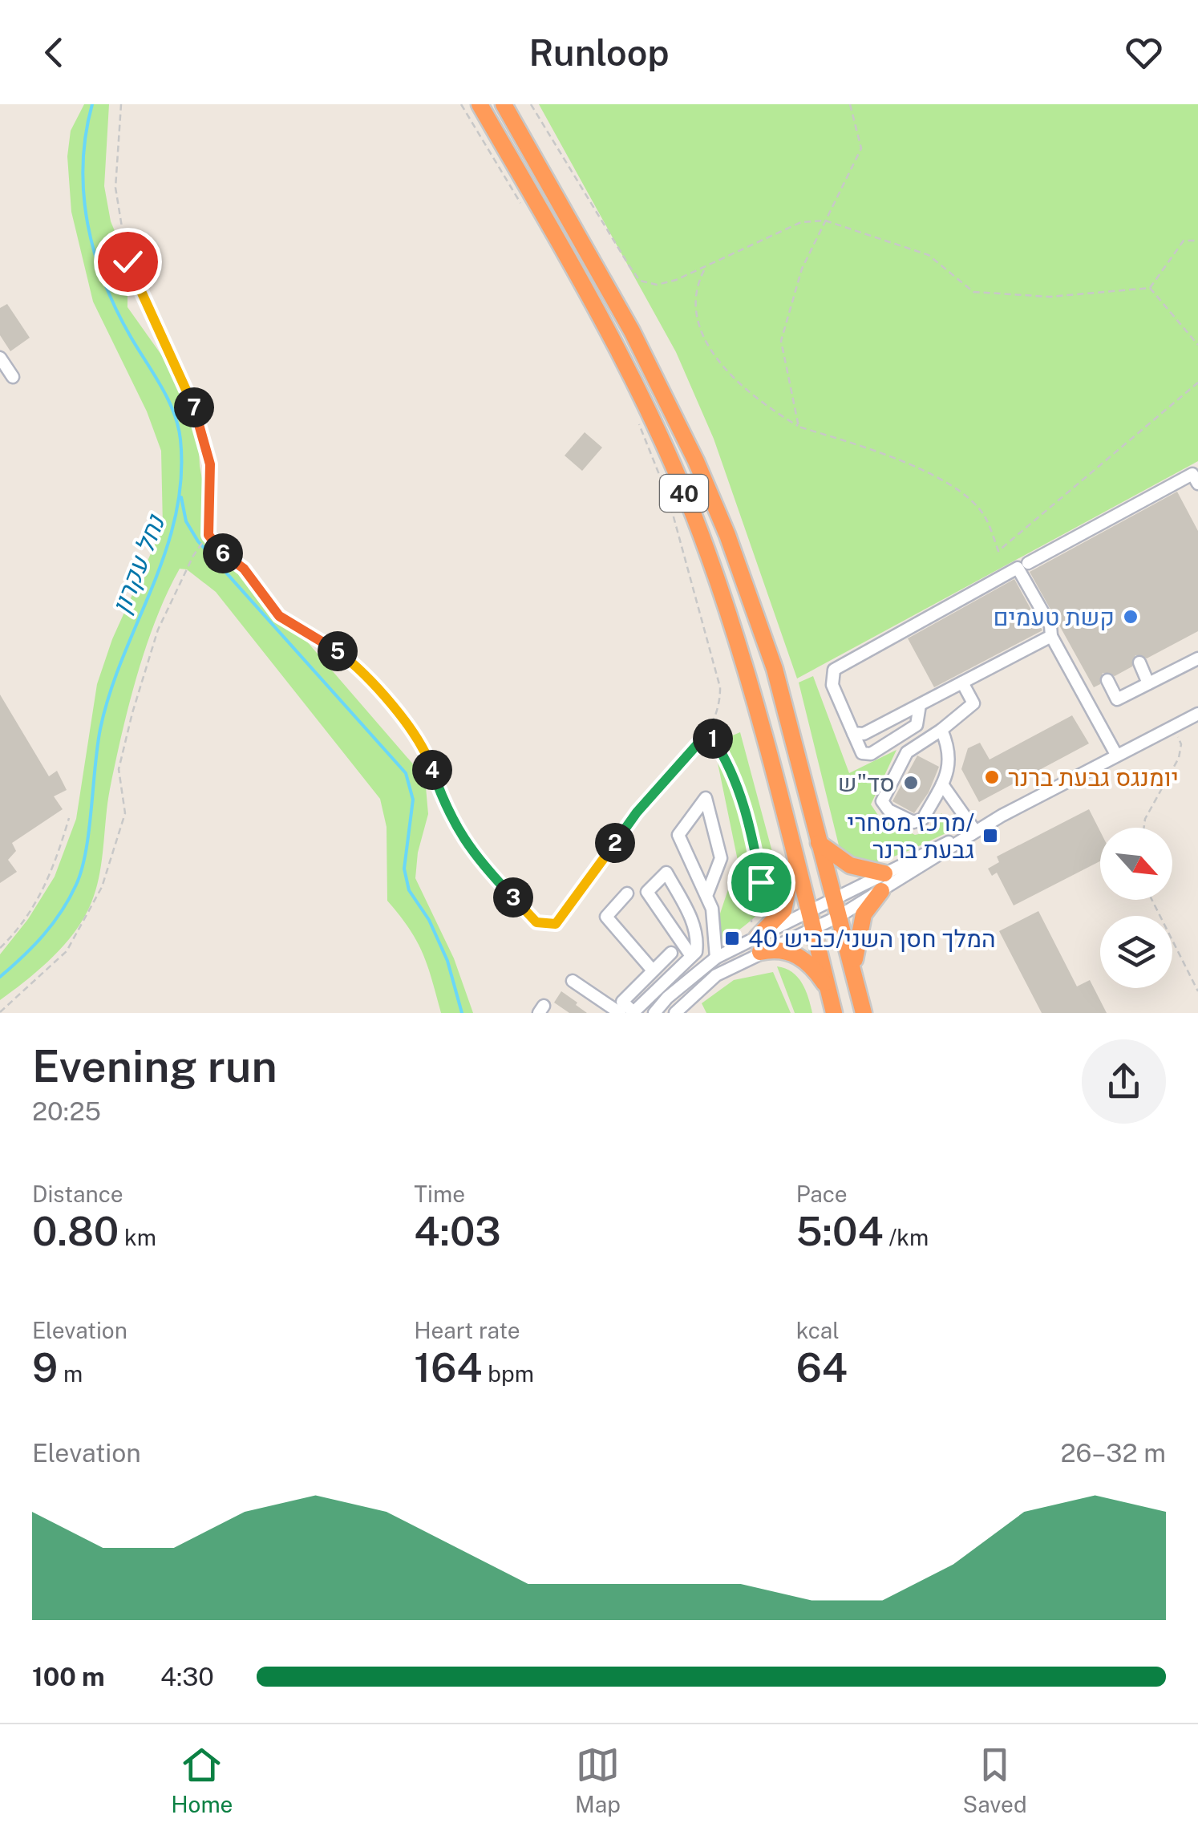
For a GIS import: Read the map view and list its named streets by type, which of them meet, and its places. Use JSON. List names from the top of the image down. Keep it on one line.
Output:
{"streets":{"highway":["40"]},"water":["נחל עקרון"],"places":{"other":["קשת טעמים","יומנגס גבעת ברנר","סד\"ש"],"transit":["מרכז מסחרי/ גבעת ברנר","המלך חסן השני/כביש 40"]},"north":"bottom right","page":{"header":"Runloop","pins":["7","6","5","1","4","2","3"],"heading":["Evening run","20:25"],"stats":[["Distance","0.80 km"],["Time","4:03"],["Pace","5:04 /km"],["Elevation","9 m"],["Heart rate","164 bpm"],["kcal","64"]],"chart":["Elevation","26–32 m"],"list":[{"name":"100 m","note":"4:30"}],"tabs":["Home","Map","Saved"]}}
